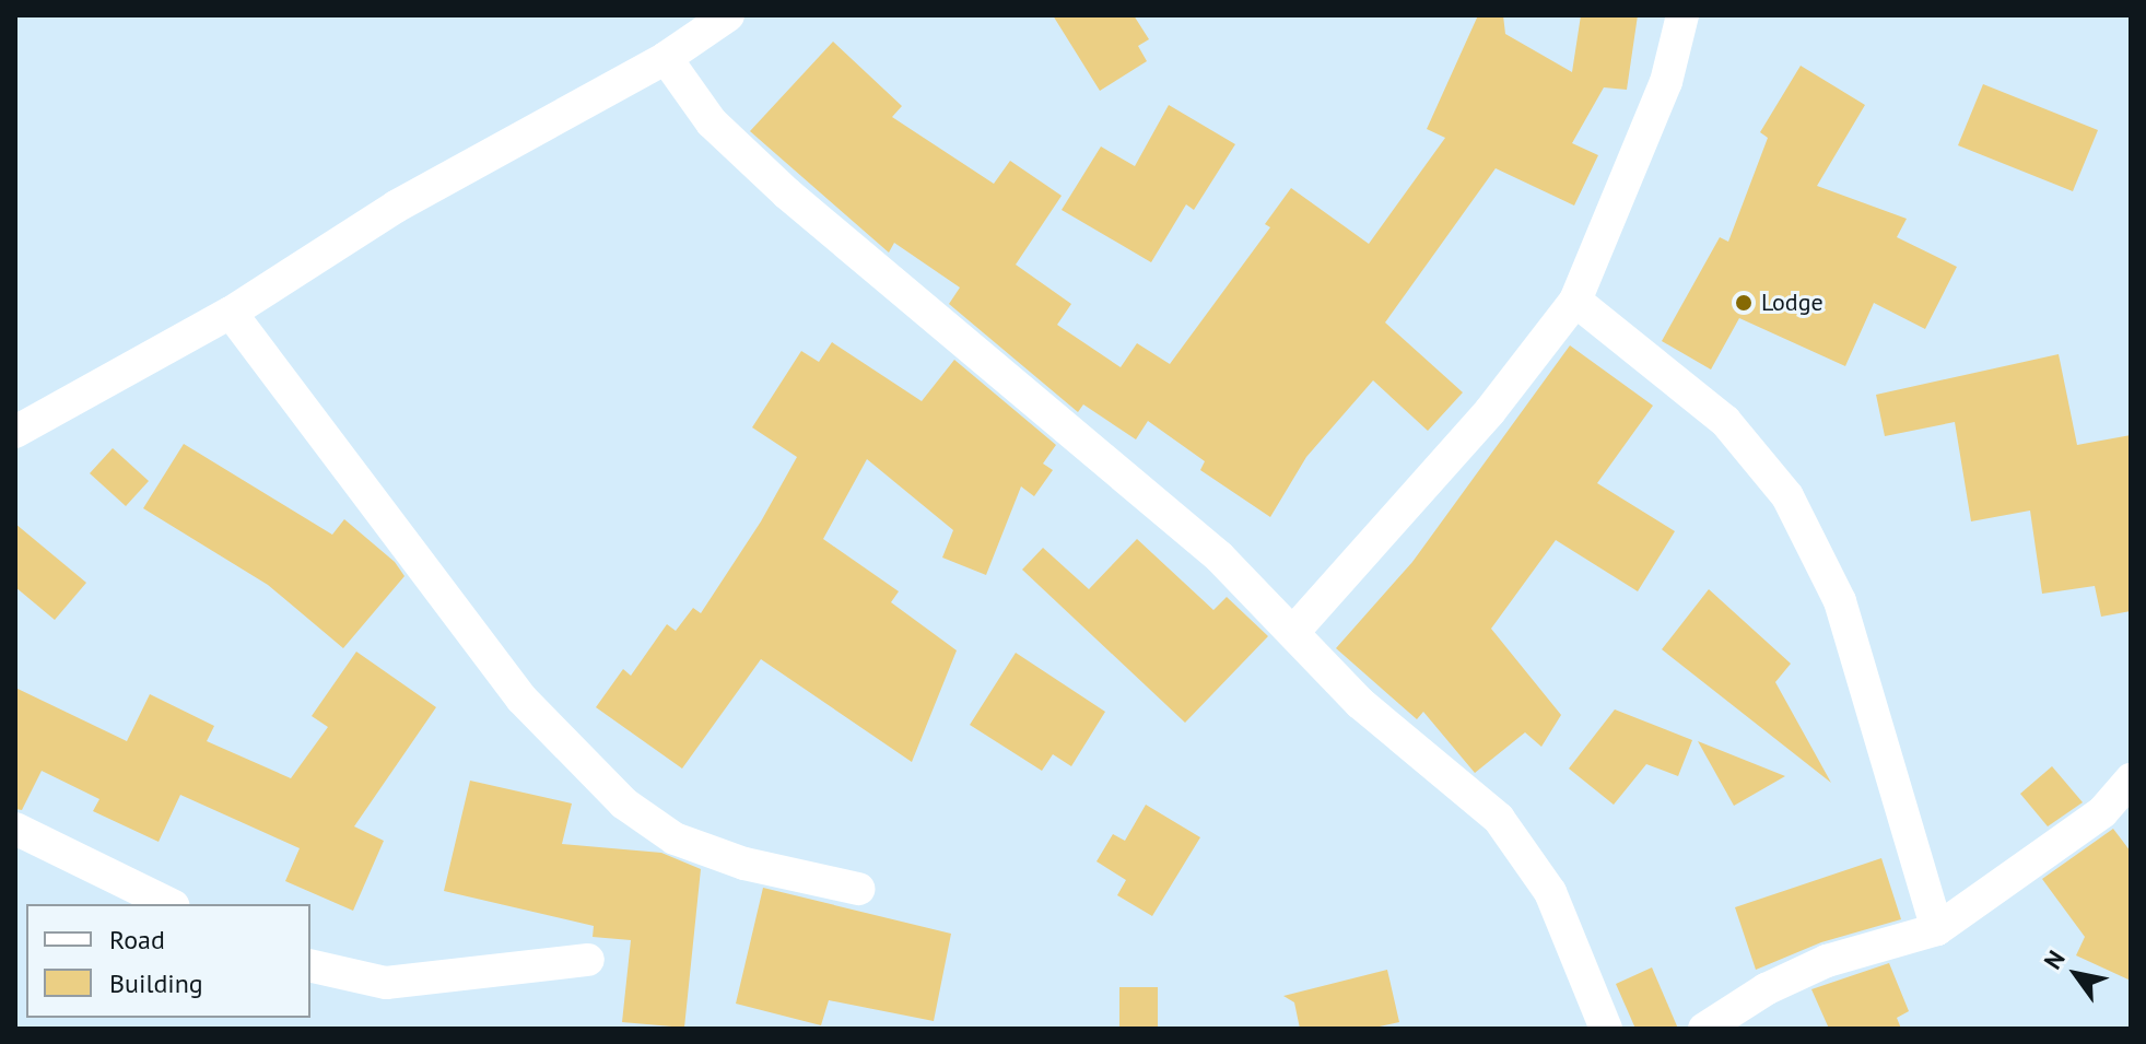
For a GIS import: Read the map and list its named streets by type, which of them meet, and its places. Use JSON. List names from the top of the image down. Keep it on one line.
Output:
{"places":["Lodge"],"legend":["Road","Building"],"north":"top left"}
